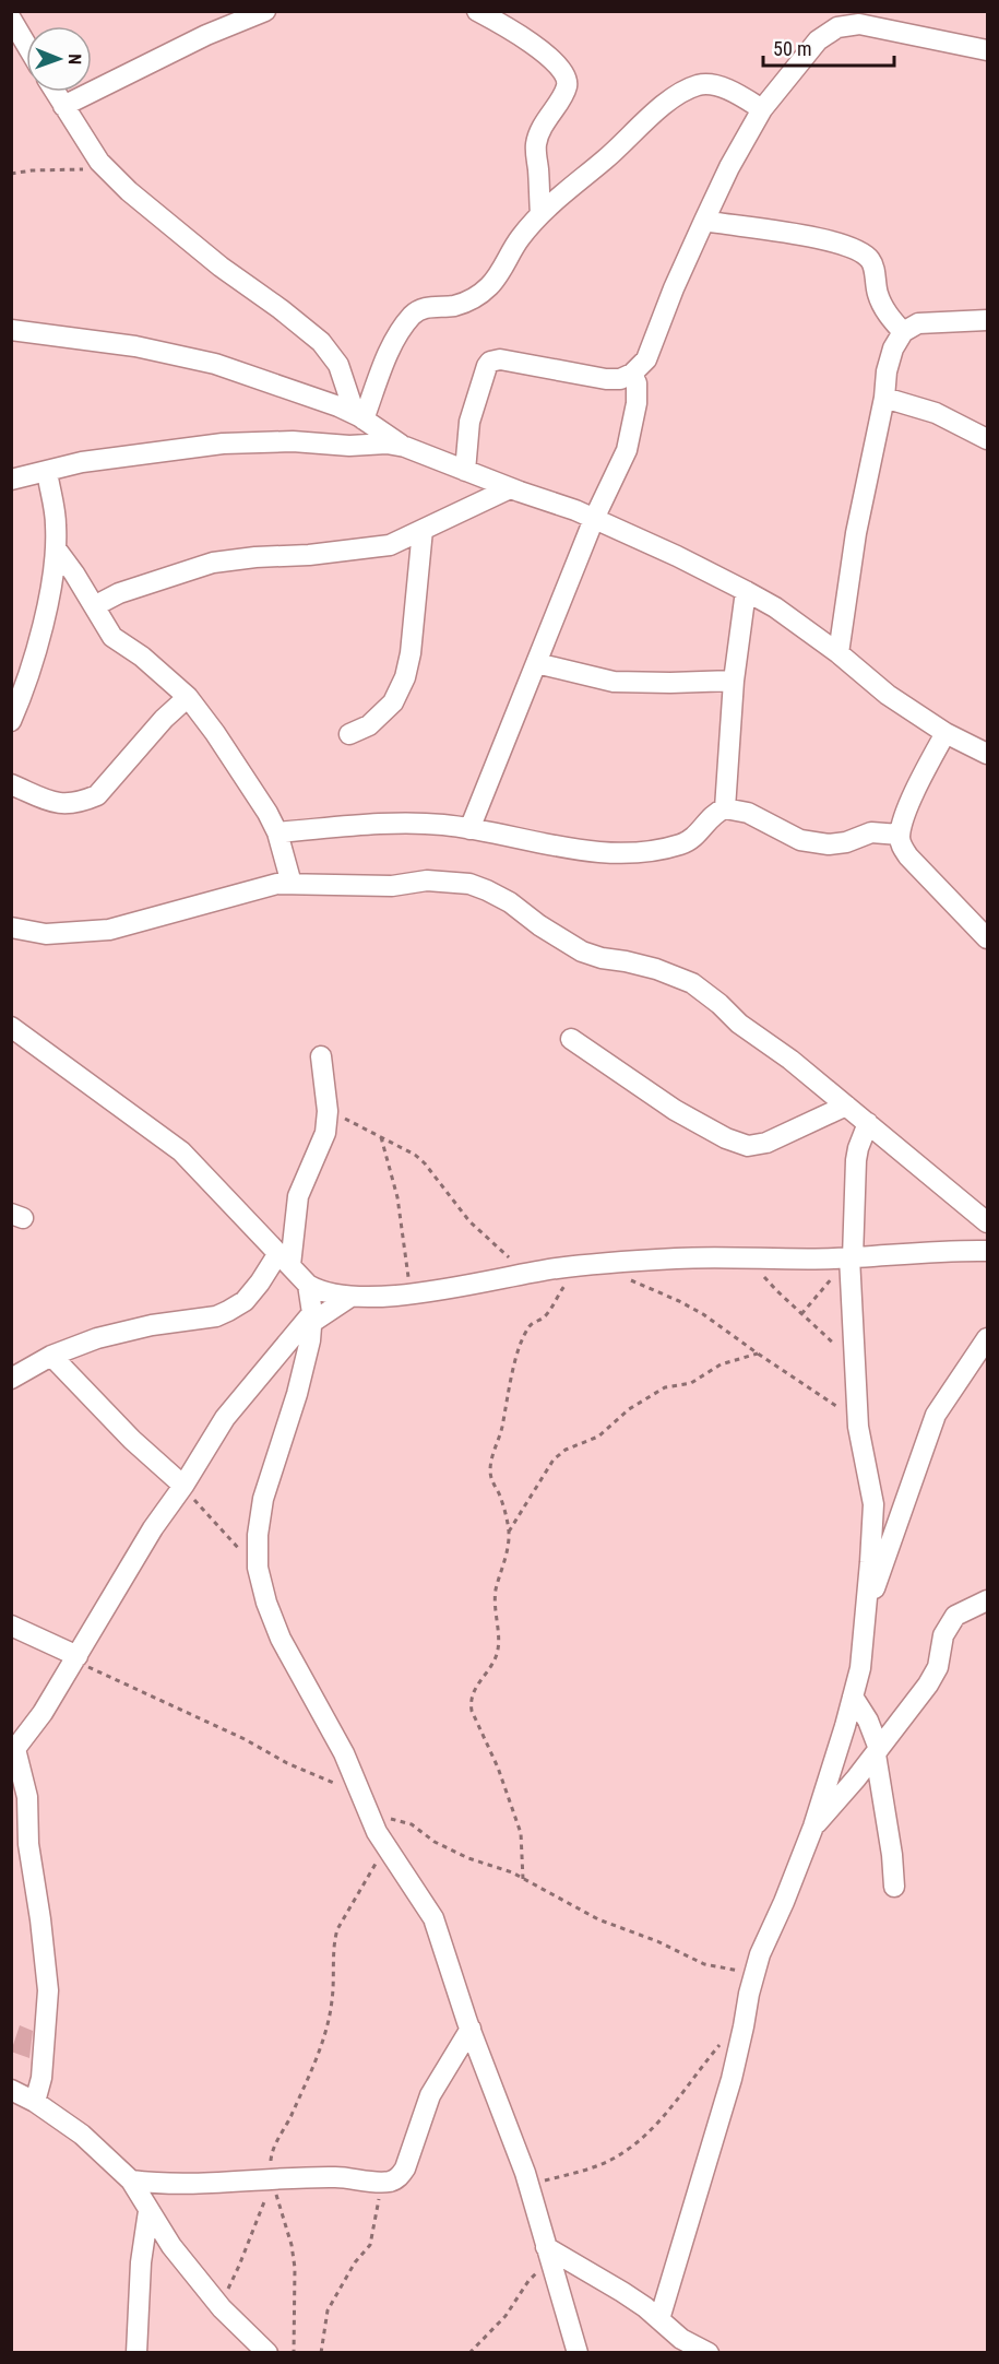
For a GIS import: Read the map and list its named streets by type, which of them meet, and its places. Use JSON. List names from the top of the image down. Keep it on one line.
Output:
{"scale_bar":"50 m","north":"right"}
